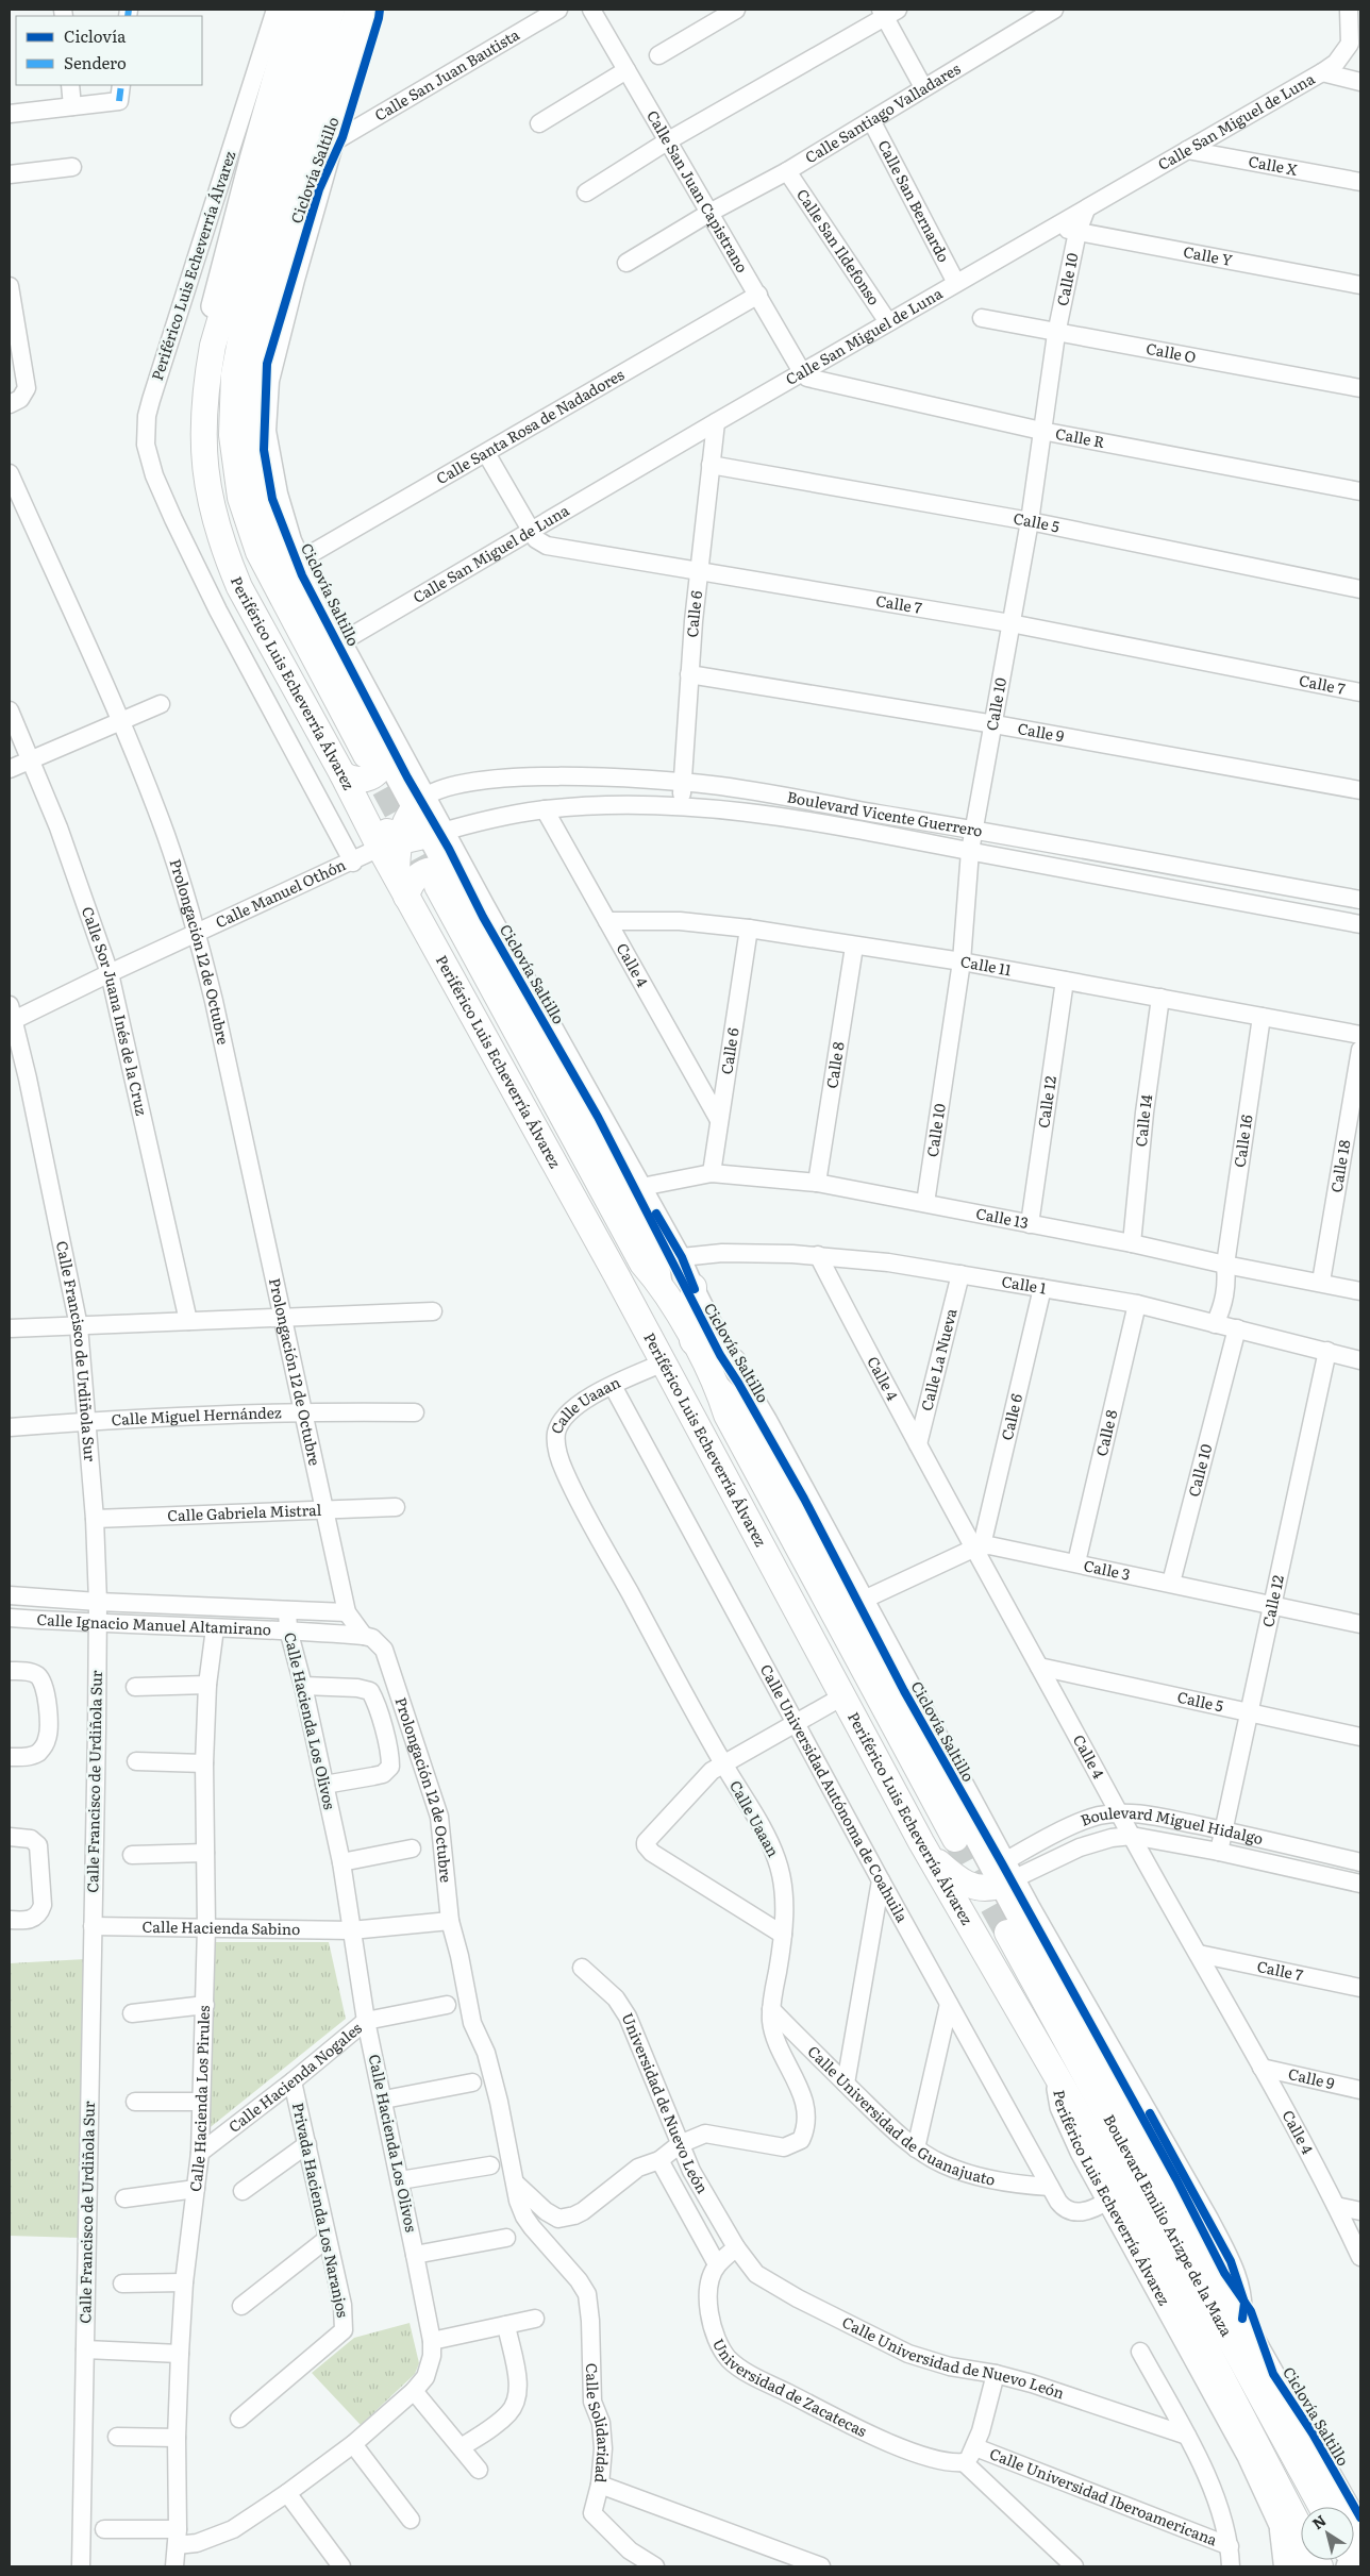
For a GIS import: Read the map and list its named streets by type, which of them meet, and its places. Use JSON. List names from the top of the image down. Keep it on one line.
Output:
{"streets":{"highway":["Periférico Luis Echeverría Álvarez","Boulevard Emilio Arizpe de la Maza"],"street":["Calle San Juan Bautista","Calle Santiago Valladares","Calle San Miguel de Luna","Calle X","Calle San Juan Capistrano","Calle San Bernardo","Calle San Ildefonso","Calle Y","Calle 10","Calle O","Calle Santa Rosa de Nadadores","Calle R","Calle 5","Calle 7","Calle 6","Calle 9","Boulevard Vicente Guerrero","Calle Manuel Othón","Prolongación 12 de Octubre","Calle 4","Calle 11","Calle Sor Juana Inés de la Cruz","Calle 8","Calle 12","Calle 14","Calle 16","Calle 18","Calle 13","Calle 1","Calle Francisco de Urdiñola Sur","Calle La Nueva","Calle Uaaan","Calle Miguel Hernández","Calle Gabriela Mistral","Calle 3","Calle Ignacio Manuel Altamirano","Calle Hacienda Los Olivos","Calle Universidad Autónoma de Coahuila","Boulevard Miguel Hidalgo","Calle Hacienda Sabino","Calle Hacienda Nogales","Calle Hacienda Los Pirules","Universidad de Nuevo León","Calle Universidad de Guanajuato","Privada Hacienda Los Naranjos","Calle Universidad de Nuevo León","Universidad de Zacatecas","Calle Solidaridad","Calle Universidad Iberoamericana"],"cycle path":["Ciclovía Saltillo"]},"crossings":[["Calle San Juan Bautista","Periférico Luis Echeverría Álvarez"],["Calle Santiago Valladares","Calle San Juan Capistrano"],["Calle Santiago Valladares","Calle San Bernardo"],["Calle Santiago Valladares","Calle San Ildefonso"],["Calle San Miguel de Luna","Calle X"],["Calle San Miguel de Luna","Calle San Juan Capistrano"],["Calle San Miguel de Luna","Calle San Bernardo"],["Calle San Miguel de Luna","Calle San Ildefonso"],["Calle San Miguel de Luna","Calle Y"],["Calle San Miguel de Luna","Periférico Luis Echeverría Álvarez"],["Calle San Miguel de Luna","Calle 10"],["Calle San Miguel de Luna","Calle R"],["Calle San Miguel de Luna","Calle 7"],["Calle San Miguel de Luna","Calle 6"],["Calle San Juan Capistrano","Calle Santa Rosa de Nadadores"],["Calle San Juan Capistrano","Calle R"],["Calle Y","Calle 10"],["Periférico Luis Echeverría Álvarez","Calle Santa Rosa de Nadadores"],["Periférico Luis Echeverría Álvarez","Boulevard Vicente Guerrero"],["Periférico Luis Echeverría Álvarez","Calle Manuel Othón"],["Periférico Luis Echeverría Álvarez","Calle 13"],["Periférico Luis Echeverría Álvarez","Calle 1"],["Periférico Luis Echeverría Álvarez","Calle Uaaan"],["Periférico Luis Echeverría Álvarez","Boulevard Miguel Hidalgo"],["Periférico Luis Echeverría Álvarez","Boulevard Emilio Arizpe de la Maza"],["Calle 10","Calle O"],["Calle 10","Calle R"],["Calle 10","Calle 5"],["Calle 10","Calle 7"],["Calle 10","Calle 9"],["Calle 10","Boulevard Vicente Guerrero"],["Calle 10","Calle 11"],["Calle 10","Calle 13"],["Calle 10","Calle 1"],["Calle 10","Calle 3"],["Calle Santa Rosa de Nadadores","Calle 7"],["Calle 5","Calle 6"],["Calle 5","Calle 4"],["Calle 5","Calle 12"],["Calle 7","Calle 6"],["Calle 7","Calle 4"],["Calle 6","Calle 9"],["Calle 6","Boulevard Vicente Guerrero"],["Calle 6","Calle 4"],["Calle 6","Calle 11"],["Calle 6","Calle 13"],["Calle 6","Calle 1"],["Calle 6","Calle 3"],["Calle 9","Calle 4"],["Boulevard Vicente Guerrero","Calle 4"],["Calle Manuel Othón","Prolongación 12 de Octubre"],["Calle Manuel Othón","Calle Sor Juana Inés de la Cruz"],["Calle Manuel Othón","Calle Francisco de Urdiñola Sur"],["Prolongación 12 de Octubre","Calle Uaaan"],["Prolongación 12 de Octubre","Calle Miguel Hernández"],["Prolongación 12 de Octubre","Calle Gabriela Mistral"],["Prolongación 12 de Octubre","Calle Ignacio Manuel Altamirano"],["Prolongación 12 de Octubre","Calle Hacienda Sabino"],["Prolongación 12 de Octubre","Calle Solidaridad"],["Calle 4","Calle 11"],["Calle 4","Calle 1"],["Calle 4","Calle La Nueva"],["Calle 4","Calle 3"],["Calle 4","Boulevard Miguel Hidalgo"],["Calle 11","Calle 8"],["Calle 11","Calle 12"],["Calle 11","Calle 14"],["Calle 11","Calle 16"],["Calle 8","Calle 13"],["Calle 8","Calle 1"],["Calle 8","Calle 3"],["Calle 12","Calle 13"],["Calle 12","Calle 1"],["Calle 12","Calle 3"],["Calle 12","Boulevard Miguel Hidalgo"],["Calle 14","Calle 13"],["Calle 16","Calle 13"],["Calle 16","Calle 1"],["Calle 18","Calle 13"],["Calle 1","Calle La Nueva"],["Calle Francisco de Urdiñola Sur","Calle Miguel Hernández"],["Calle Francisco de Urdiñola Sur","Calle Gabriela Mistral"],["Calle Francisco de Urdiñola Sur","Calle Ignacio Manuel Altamirano"],["Calle Francisco de Urdiñola Sur","Calle Hacienda Sabino"],["Calle Uaaan","Calle Universidad Autónoma de Coahuila"],["Calle Uaaan","Universidad de Nuevo León"],["Calle Uaaan","Calle Universidad de Guanajuato"],["Calle Ignacio Manuel Altamirano","Calle Hacienda Los Olivos"],["Calle Ignacio Manuel Altamirano","Calle Hacienda Los Pirules"],["Calle Hacienda Los Olivos","Calle Hacienda Sabino"],["Calle Hacienda Los Olivos","Calle Hacienda Nogales"],["Calle Hacienda Los Olivos","Calle Hacienda Los Pirules"],["Calle Universidad Autónoma de Coahuila","Calle Universidad de Guanajuato"],["Calle Hacienda Sabino","Calle Hacienda Los Pirules"],["Calle Hacienda Nogales","Calle Hacienda Los Pirules"],["Calle Hacienda Nogales","Privada Hacienda Los Naranjos"],["Universidad de Nuevo León","Calle Universidad de Nuevo León"],["Universidad de Zacatecas","Calle Universidad Iberoamericana"]],"legend":["Ciclovía","Sendero"],"north":"top left"}
